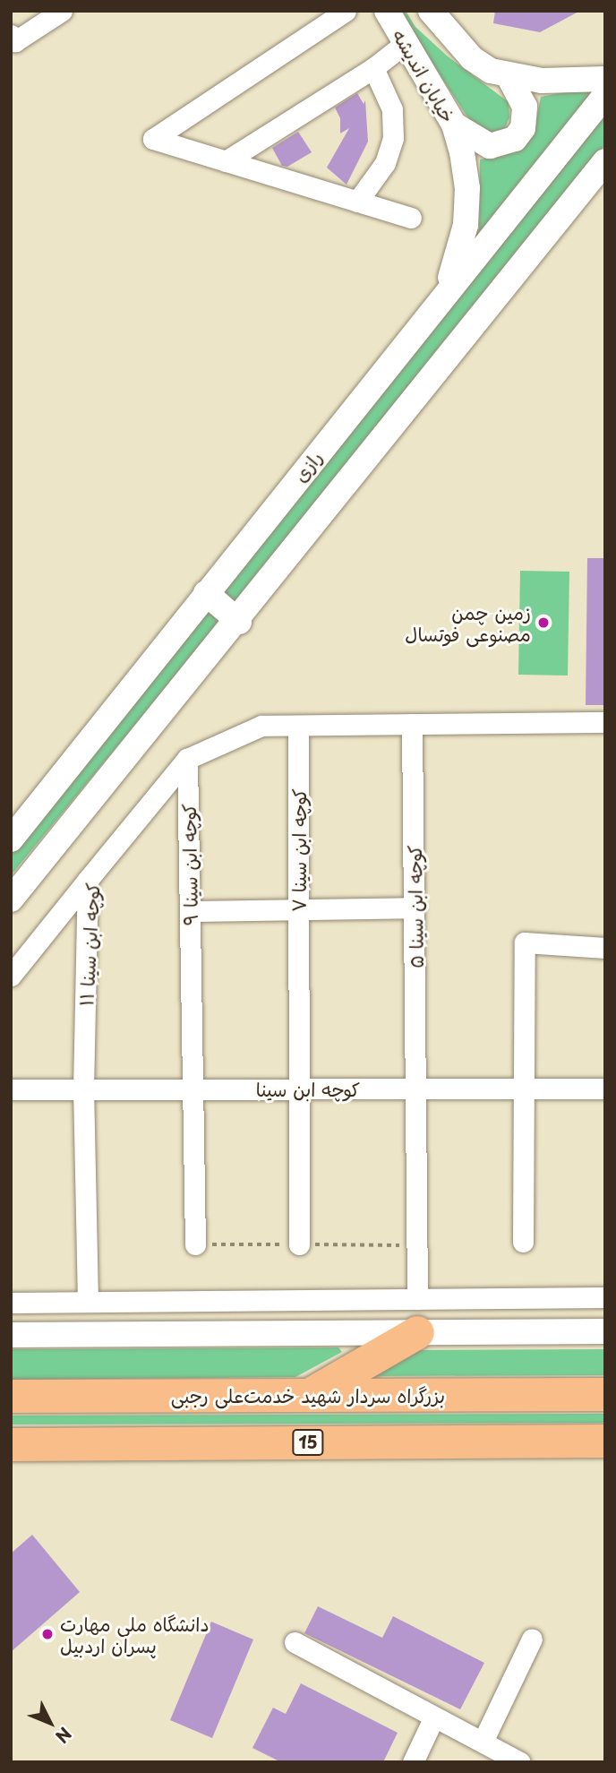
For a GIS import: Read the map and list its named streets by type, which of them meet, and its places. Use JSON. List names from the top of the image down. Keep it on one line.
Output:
{"streets":{"highway":["بزرگراه سردار شهید خدمت‌علی رجبی","15"],"street":["خیابان اندیشه","رازی","کوچه ابن سینا ۷","کوچه ابن سینا ۹","کوچه ابن سینا ۵","کوچه ابن سینا ۱۱","کوچه ابن سینا"]},"crossings":[["خیابان اندیشه","رازی"],["کوچه ابن سینا ۷","کوچه ابن سینا"],["کوچه ابن سینا ۹","کوچه ابن سینا ۱۱"],["کوچه ابن سینا ۹","کوچه ابن سینا"],["کوچه ابن سینا ۵","کوچه ابن سینا"],["کوچه ابن سینا ۱۱","کوچه ابن سینا"]],"places":["زمین چمن مصنوعی فوتسال","دانشگاه ملی مهارت پسران اردبیل"],"north":"bottom right"}
